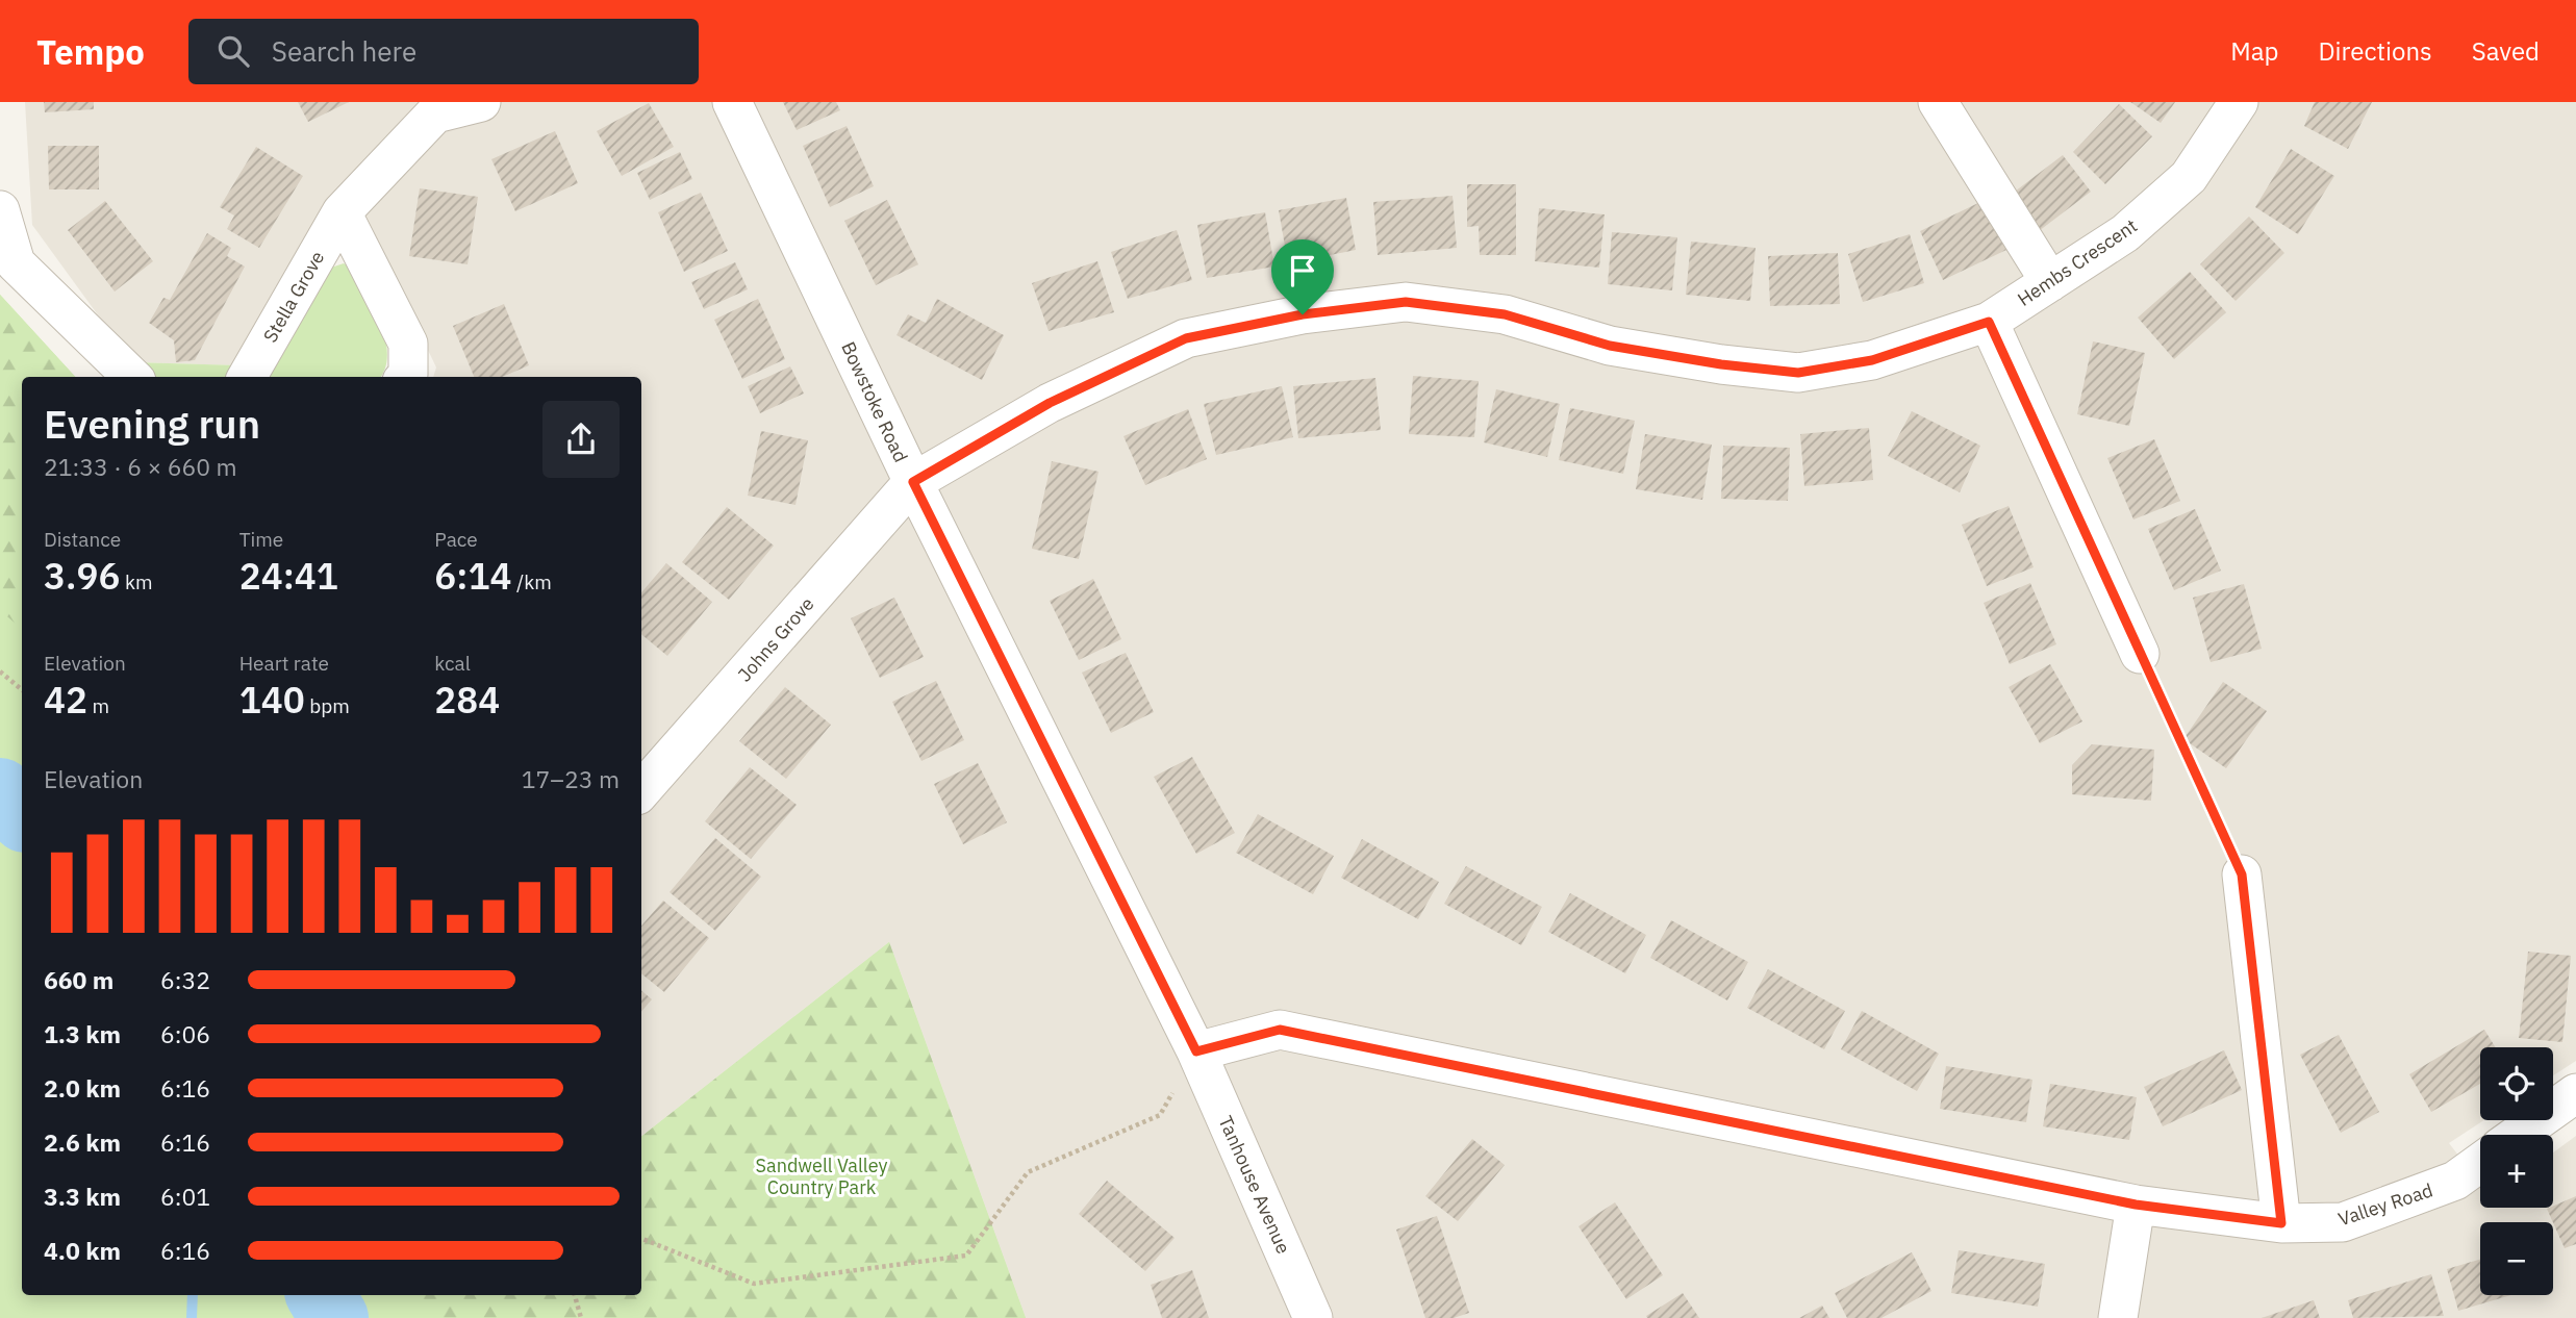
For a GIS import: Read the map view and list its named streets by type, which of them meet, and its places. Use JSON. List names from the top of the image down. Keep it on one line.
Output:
{"streets":{"street":["Hembs Crescent","Stella Grove","Bowstoke Road","Johns Grove","Tanhouse Avenue","Valley Road"]},"crossings":[["Hembs Crescent","Bowstoke Road"],["Hembs Crescent","Johns Grove"],["Bowstoke Road","Johns Grove"],["Bowstoke Road","Tanhouse Avenue"],["Bowstoke Road","Valley Road"],["Tanhouse Avenue","Valley Road"]],"parks":["Sandwell Valley Country Park"],"page":{"header":"Tempo","search":"Search here","nav":["Map","Directions","Saved"],"heading":["Evening run","21:33 · 6 × 660 m"],"stats":[["Distance","3.96 km"],["Time","24:41"],["Pace","6:14 /km"],["Elevation","42 m"],["Heart rate","140 bpm"],["kcal","284"]],"chart":["Elevation","17–23 m"],"list":[{"name":"660 m","note":"6:32"},{"name":"1.3 km","note":"6:06"},{"name":"2.0 km","note":"6:16"},{"name":"2.6 km","note":"6:16"},{"name":"3.3 km","note":"6:01"},{"name":"4.0 km","note":"6:16"}],"map_buttons":["+","−"]}}
